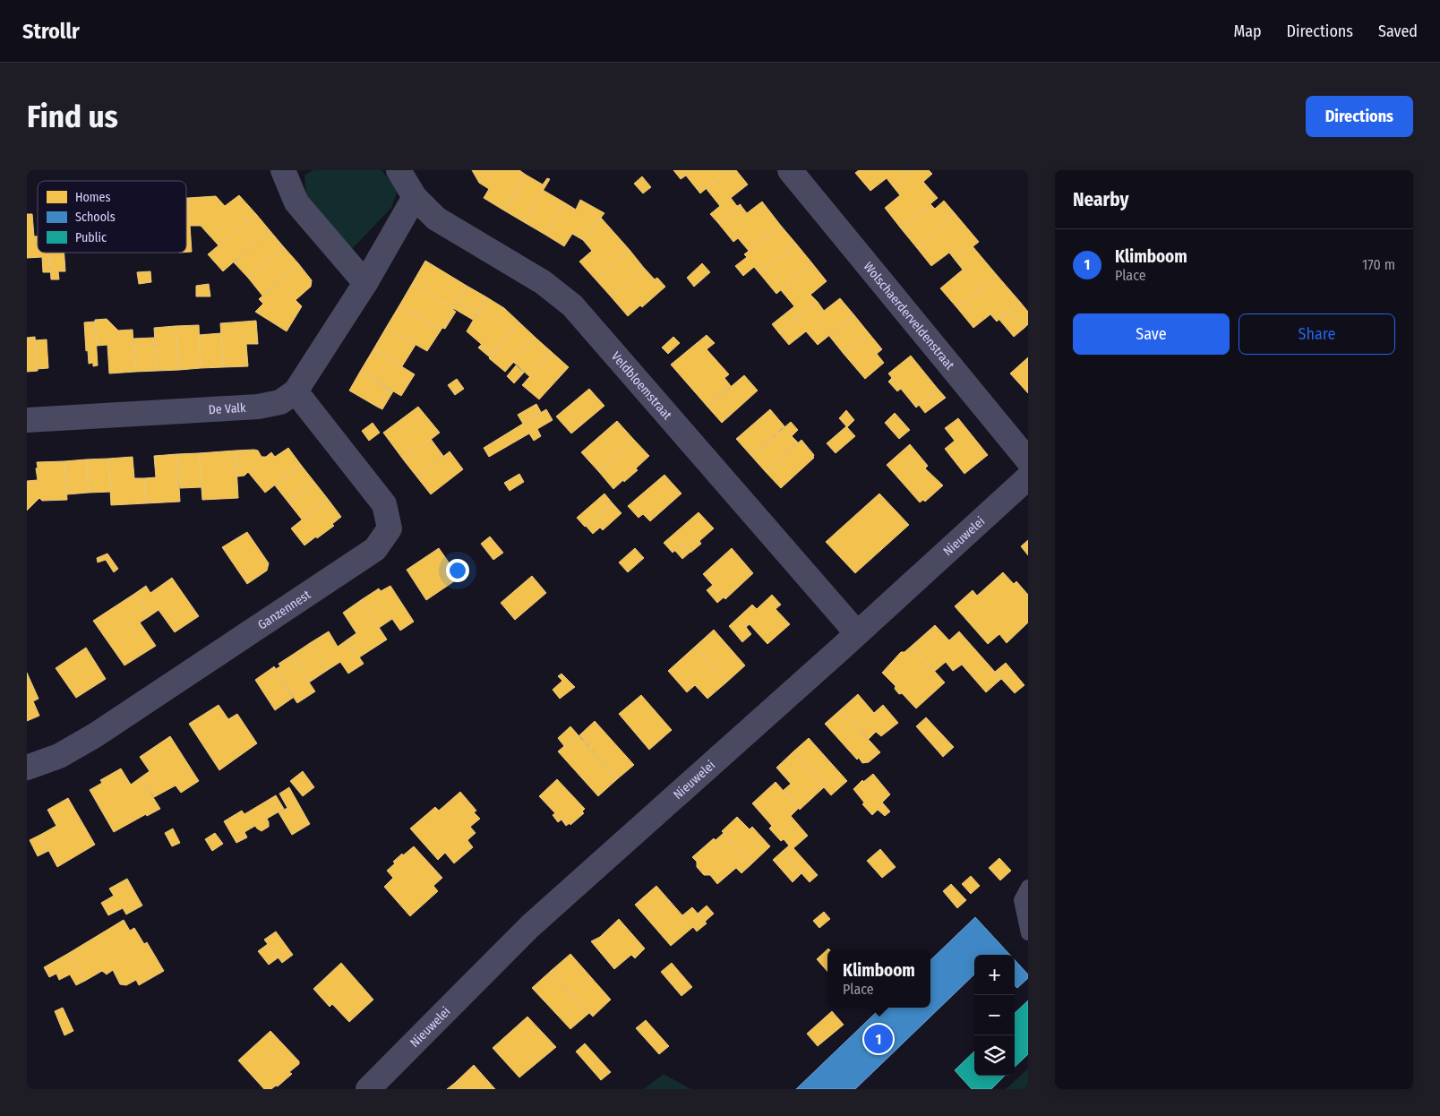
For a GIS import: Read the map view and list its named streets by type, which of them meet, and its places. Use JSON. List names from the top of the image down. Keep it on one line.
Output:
{"streets":{"street":["Wolschaerderveldenstraat","Veldbloemstraat","De Valk","Nieuwelei","Ganzennest"]},"crossings":[["Veldbloemstraat","De Valk"],["Veldbloemstraat","Nieuwelei"],["De Valk","Ganzennest"]],"legend":["Homes","Schools","Public"],"page":{"header":"Strollr","nav":["Map","Directions","Saved"],"buttons":["Directions",["Save","Share"]],"title":"Find us","heading":"Nearby","list":[{"mark":"1","name":"Klimboom","note":"Place","value":"170 m"}],"popup":["Klimboom","Place"],"map_buttons":["+","−"],"pins":"1"}}
